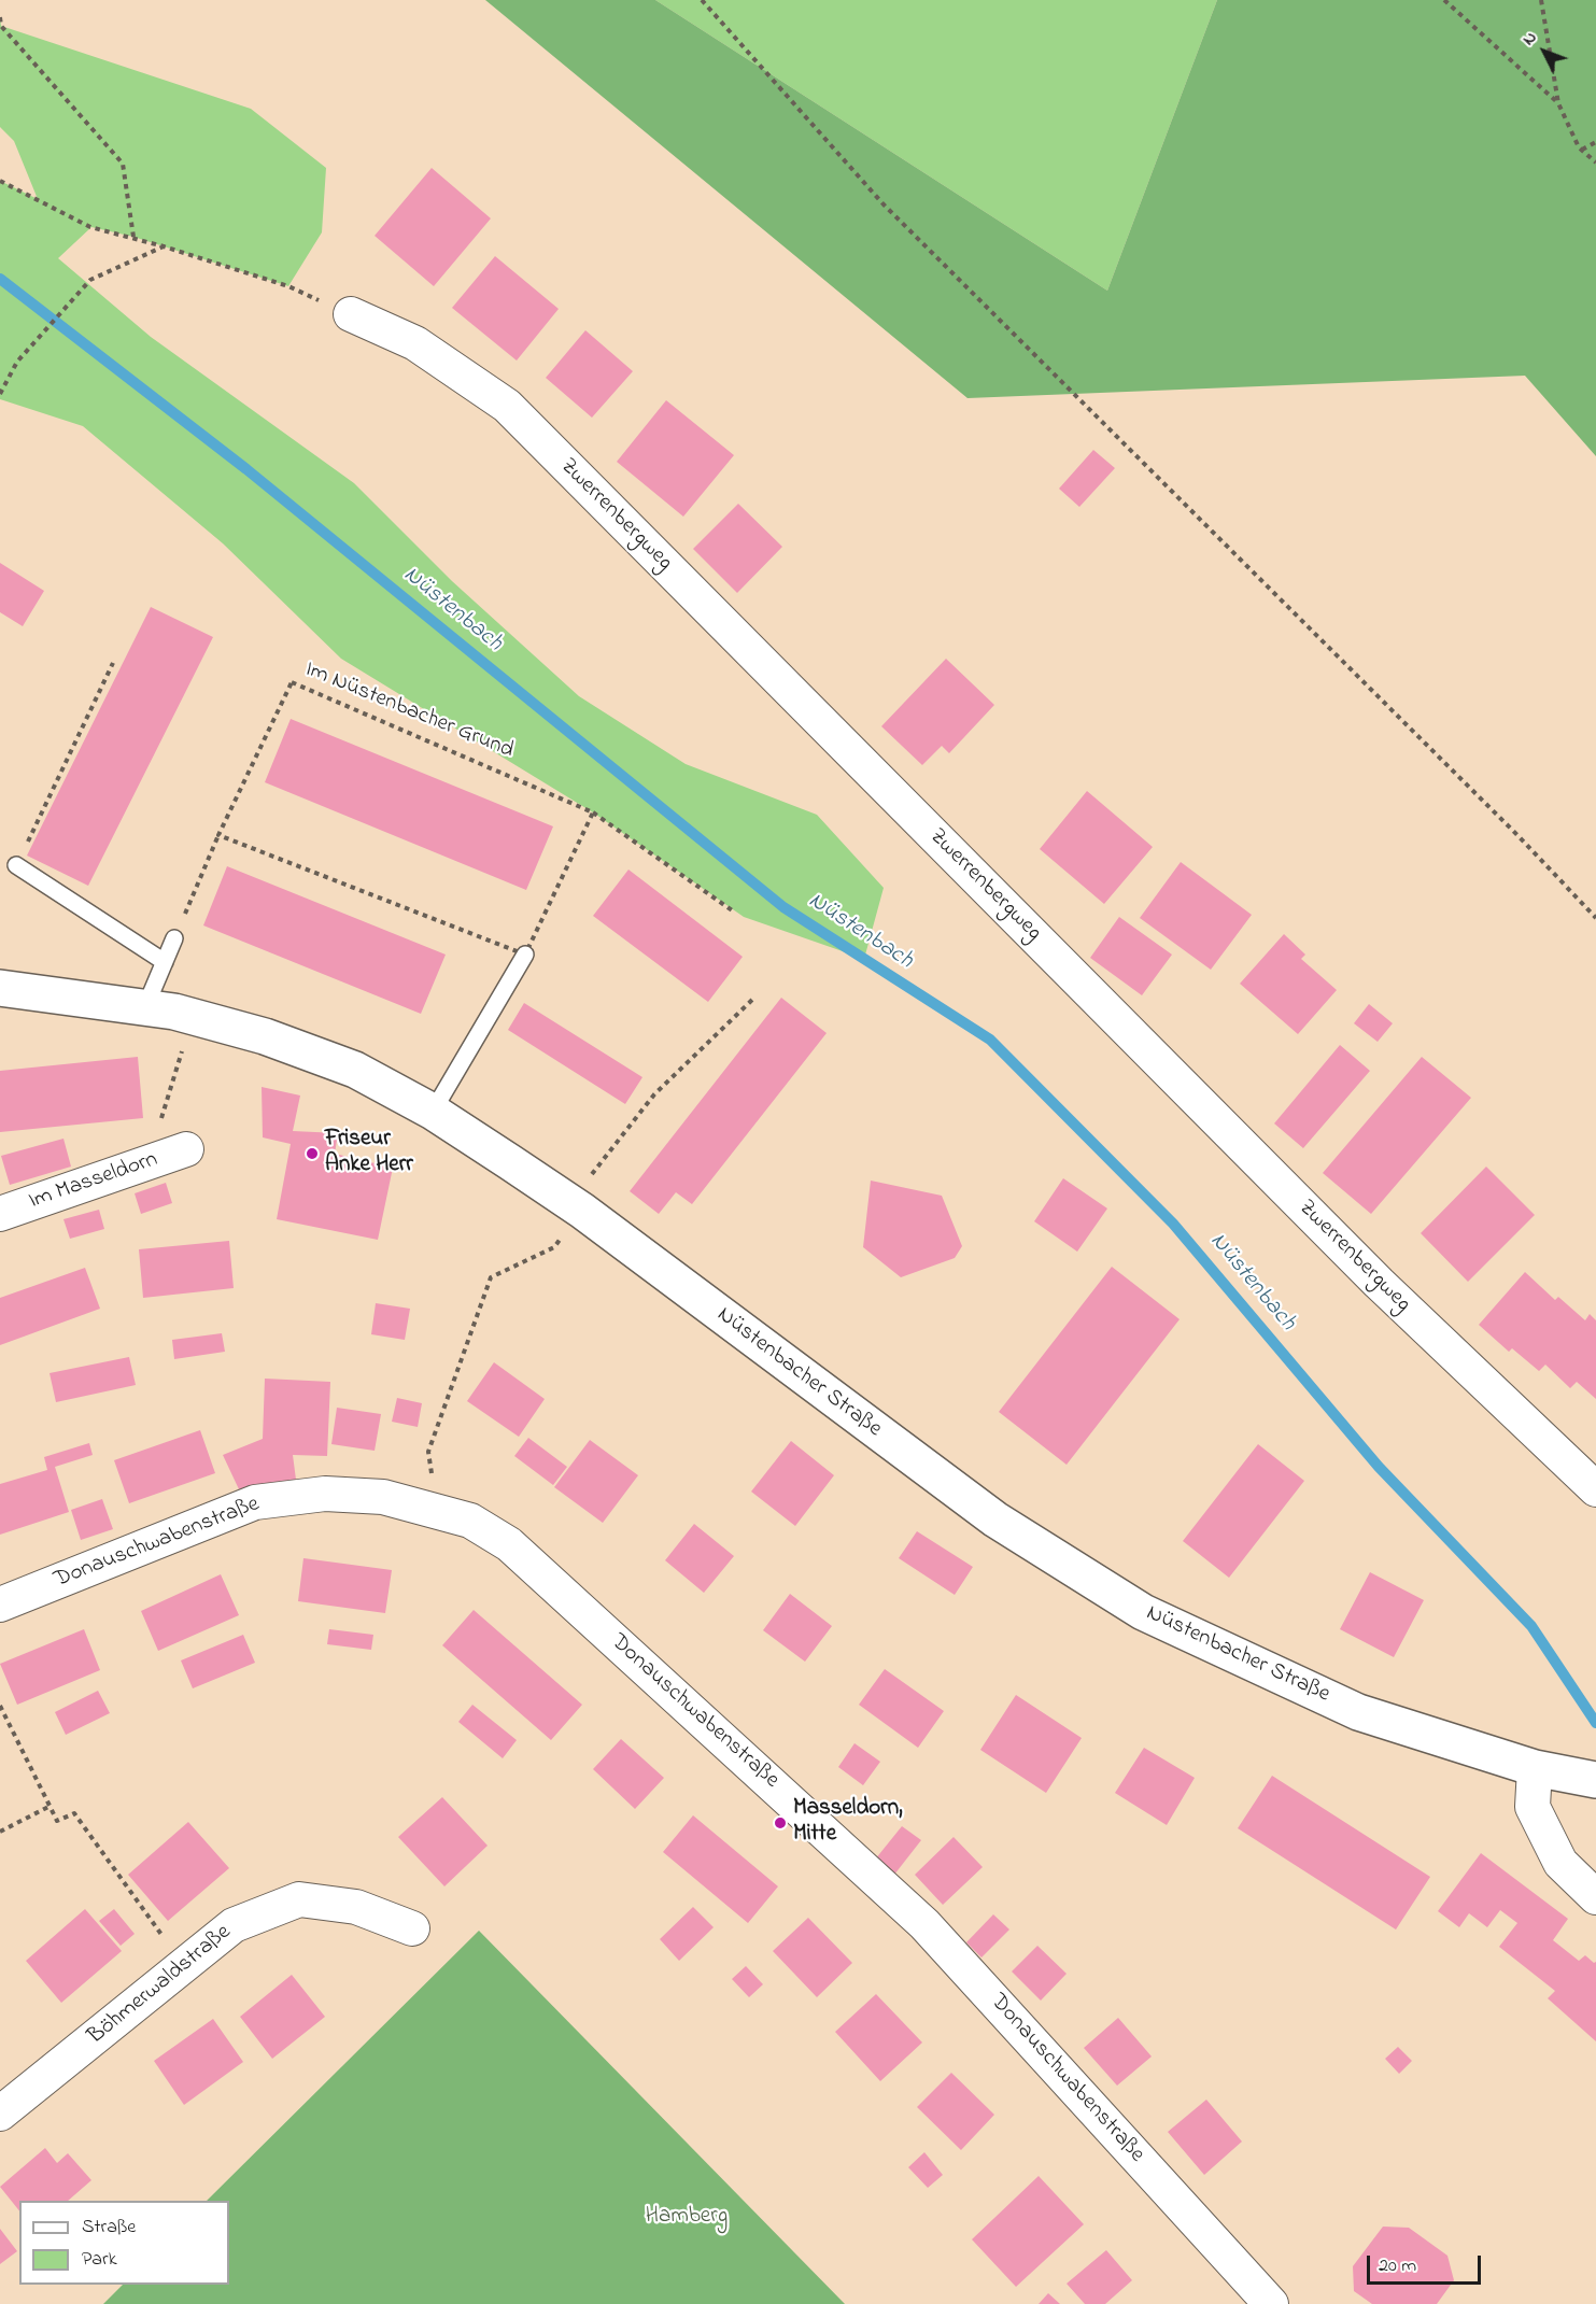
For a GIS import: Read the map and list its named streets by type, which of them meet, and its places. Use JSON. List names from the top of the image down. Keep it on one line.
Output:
{"streets":{"main road":["Nüstenbacher Straße"],"street":["Zwerrenbergweg","Im Masseldorn","Donauschwabenstraße","Böhmerwaldstraße"],"path":["Im Nüstenbacher Grund"]},"water":["Nüstenbach"],"parks":["Hamberg"],"places":["Friseur Anke Herr","Masseldorn, Mitte"],"legend":["Straße","Park"],"scale_bar":"20 m","north":"top left"}
